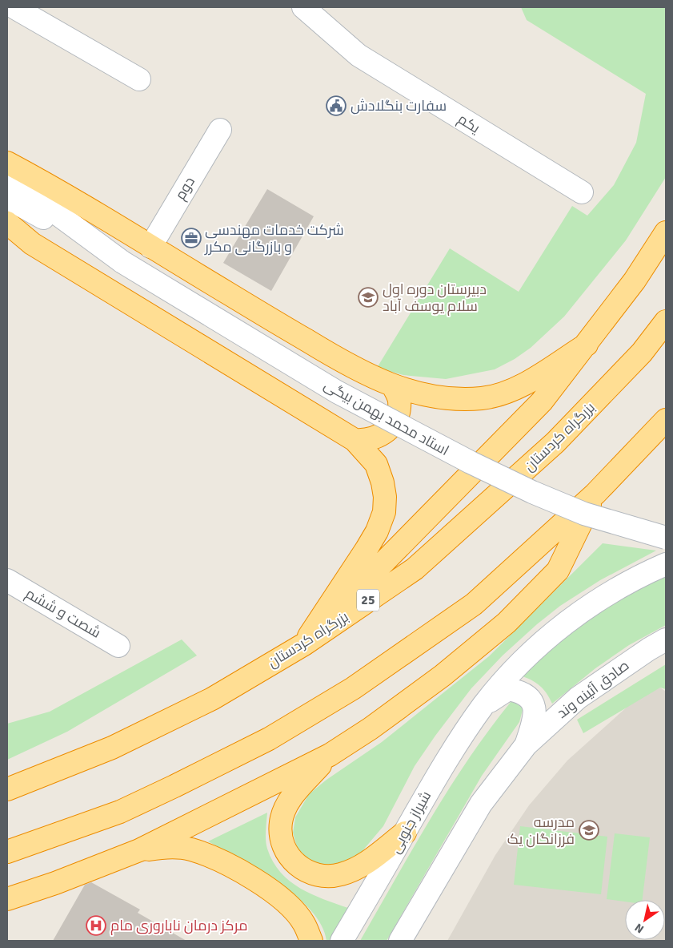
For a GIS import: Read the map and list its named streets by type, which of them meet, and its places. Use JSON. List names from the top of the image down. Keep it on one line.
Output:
{"streets":{"highway":["بزرگراه کردستان","25"],"main road":["یکم","دوم","استاد محمد بهمن بیگی","شصت و ششم","صادق آئینه وند","شیراز جنوبی"]},"places":{"public building":["سفارت بنگلادش"],"office":["شرکت خدمات مهندسی و بازرگانی مکرر"],"school or university":["دبیرستان دوره اول سلام یوسف آباد","مدرسه فرزانگان یک"],"hospital":["مرکز درمان ناباروری مام"]},"north":"bottom left"}
